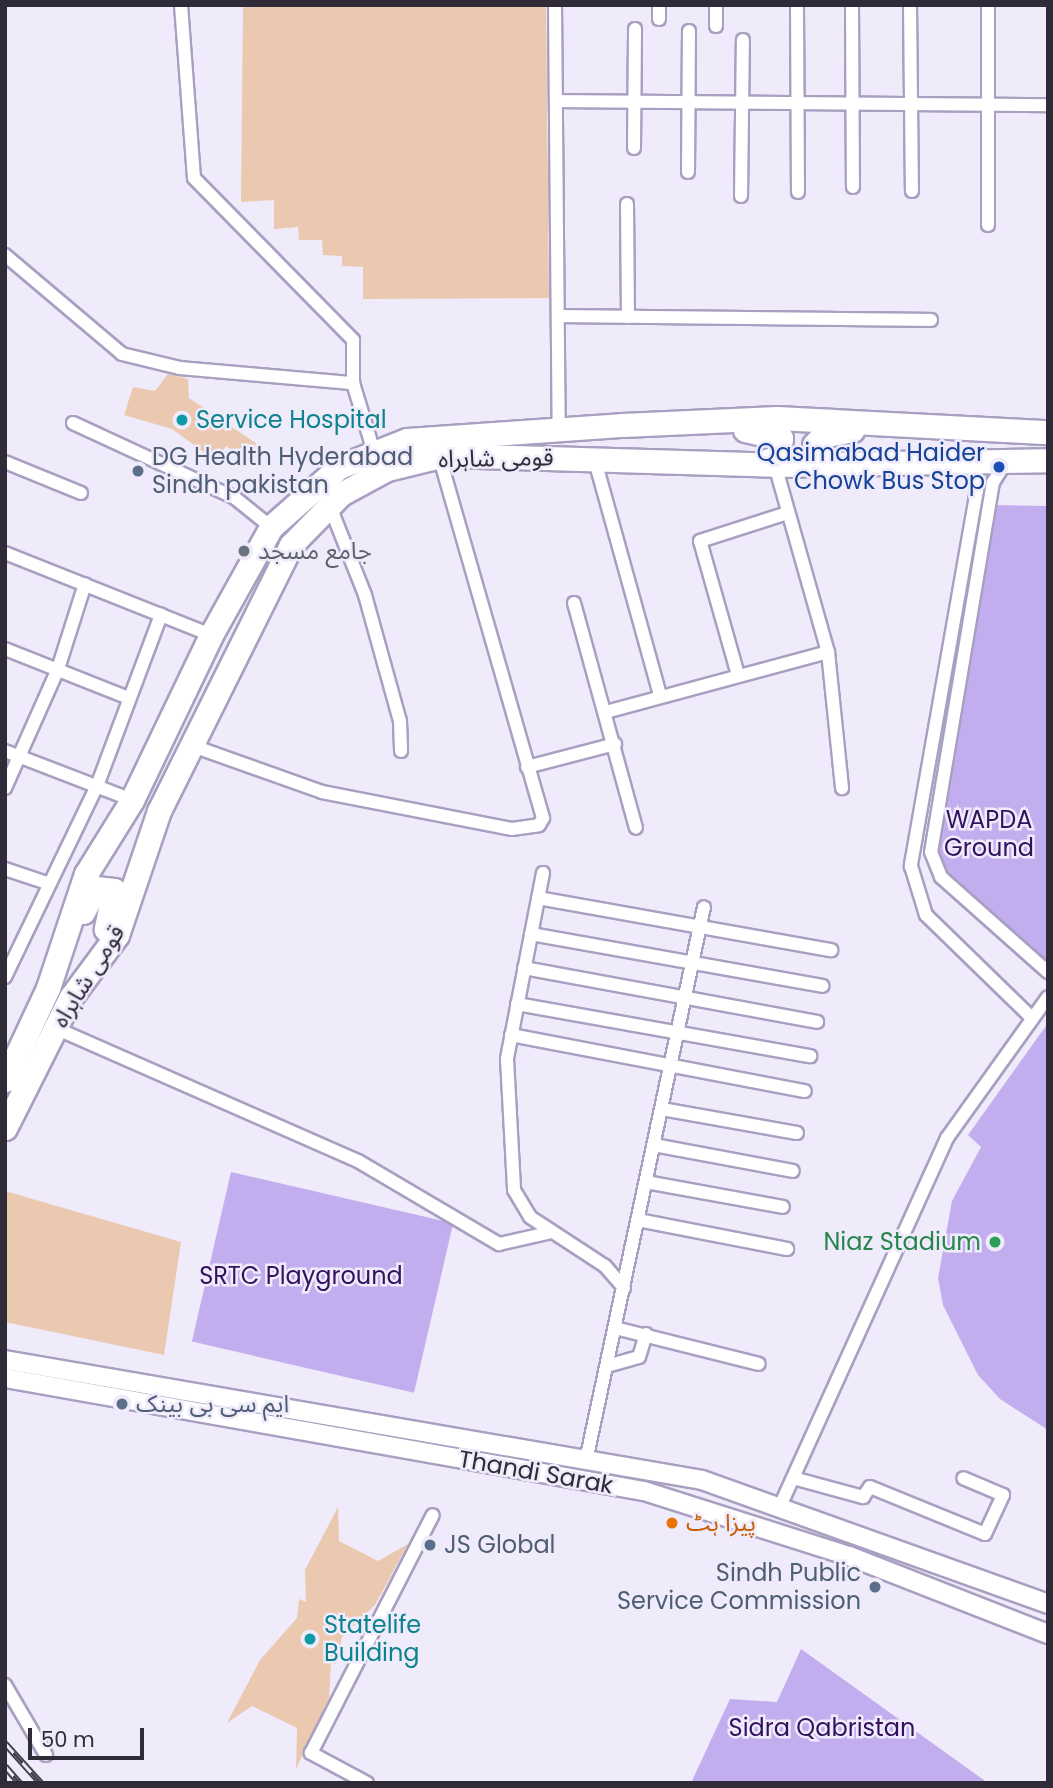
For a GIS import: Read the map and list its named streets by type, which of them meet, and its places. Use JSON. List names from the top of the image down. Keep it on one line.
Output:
{"streets":{"highway":["قومی شاہراہ"],"main road":["Thandi Sarak"]},"parks":["WAPDA Ground","SRTC Playground","Sidra Qabristan"],"places":["Service Hospital","Qasimabad Haider Chowk Bus Stop","DG Health Hyderabad Sindh pakistan","جامع مسجد","Niaz Stadium","ایم سی بی بینک","پیزا ہٹ","JS Global","Sindh Public Service Commission","Statelife Building"],"scale_bar":"50 m"}
